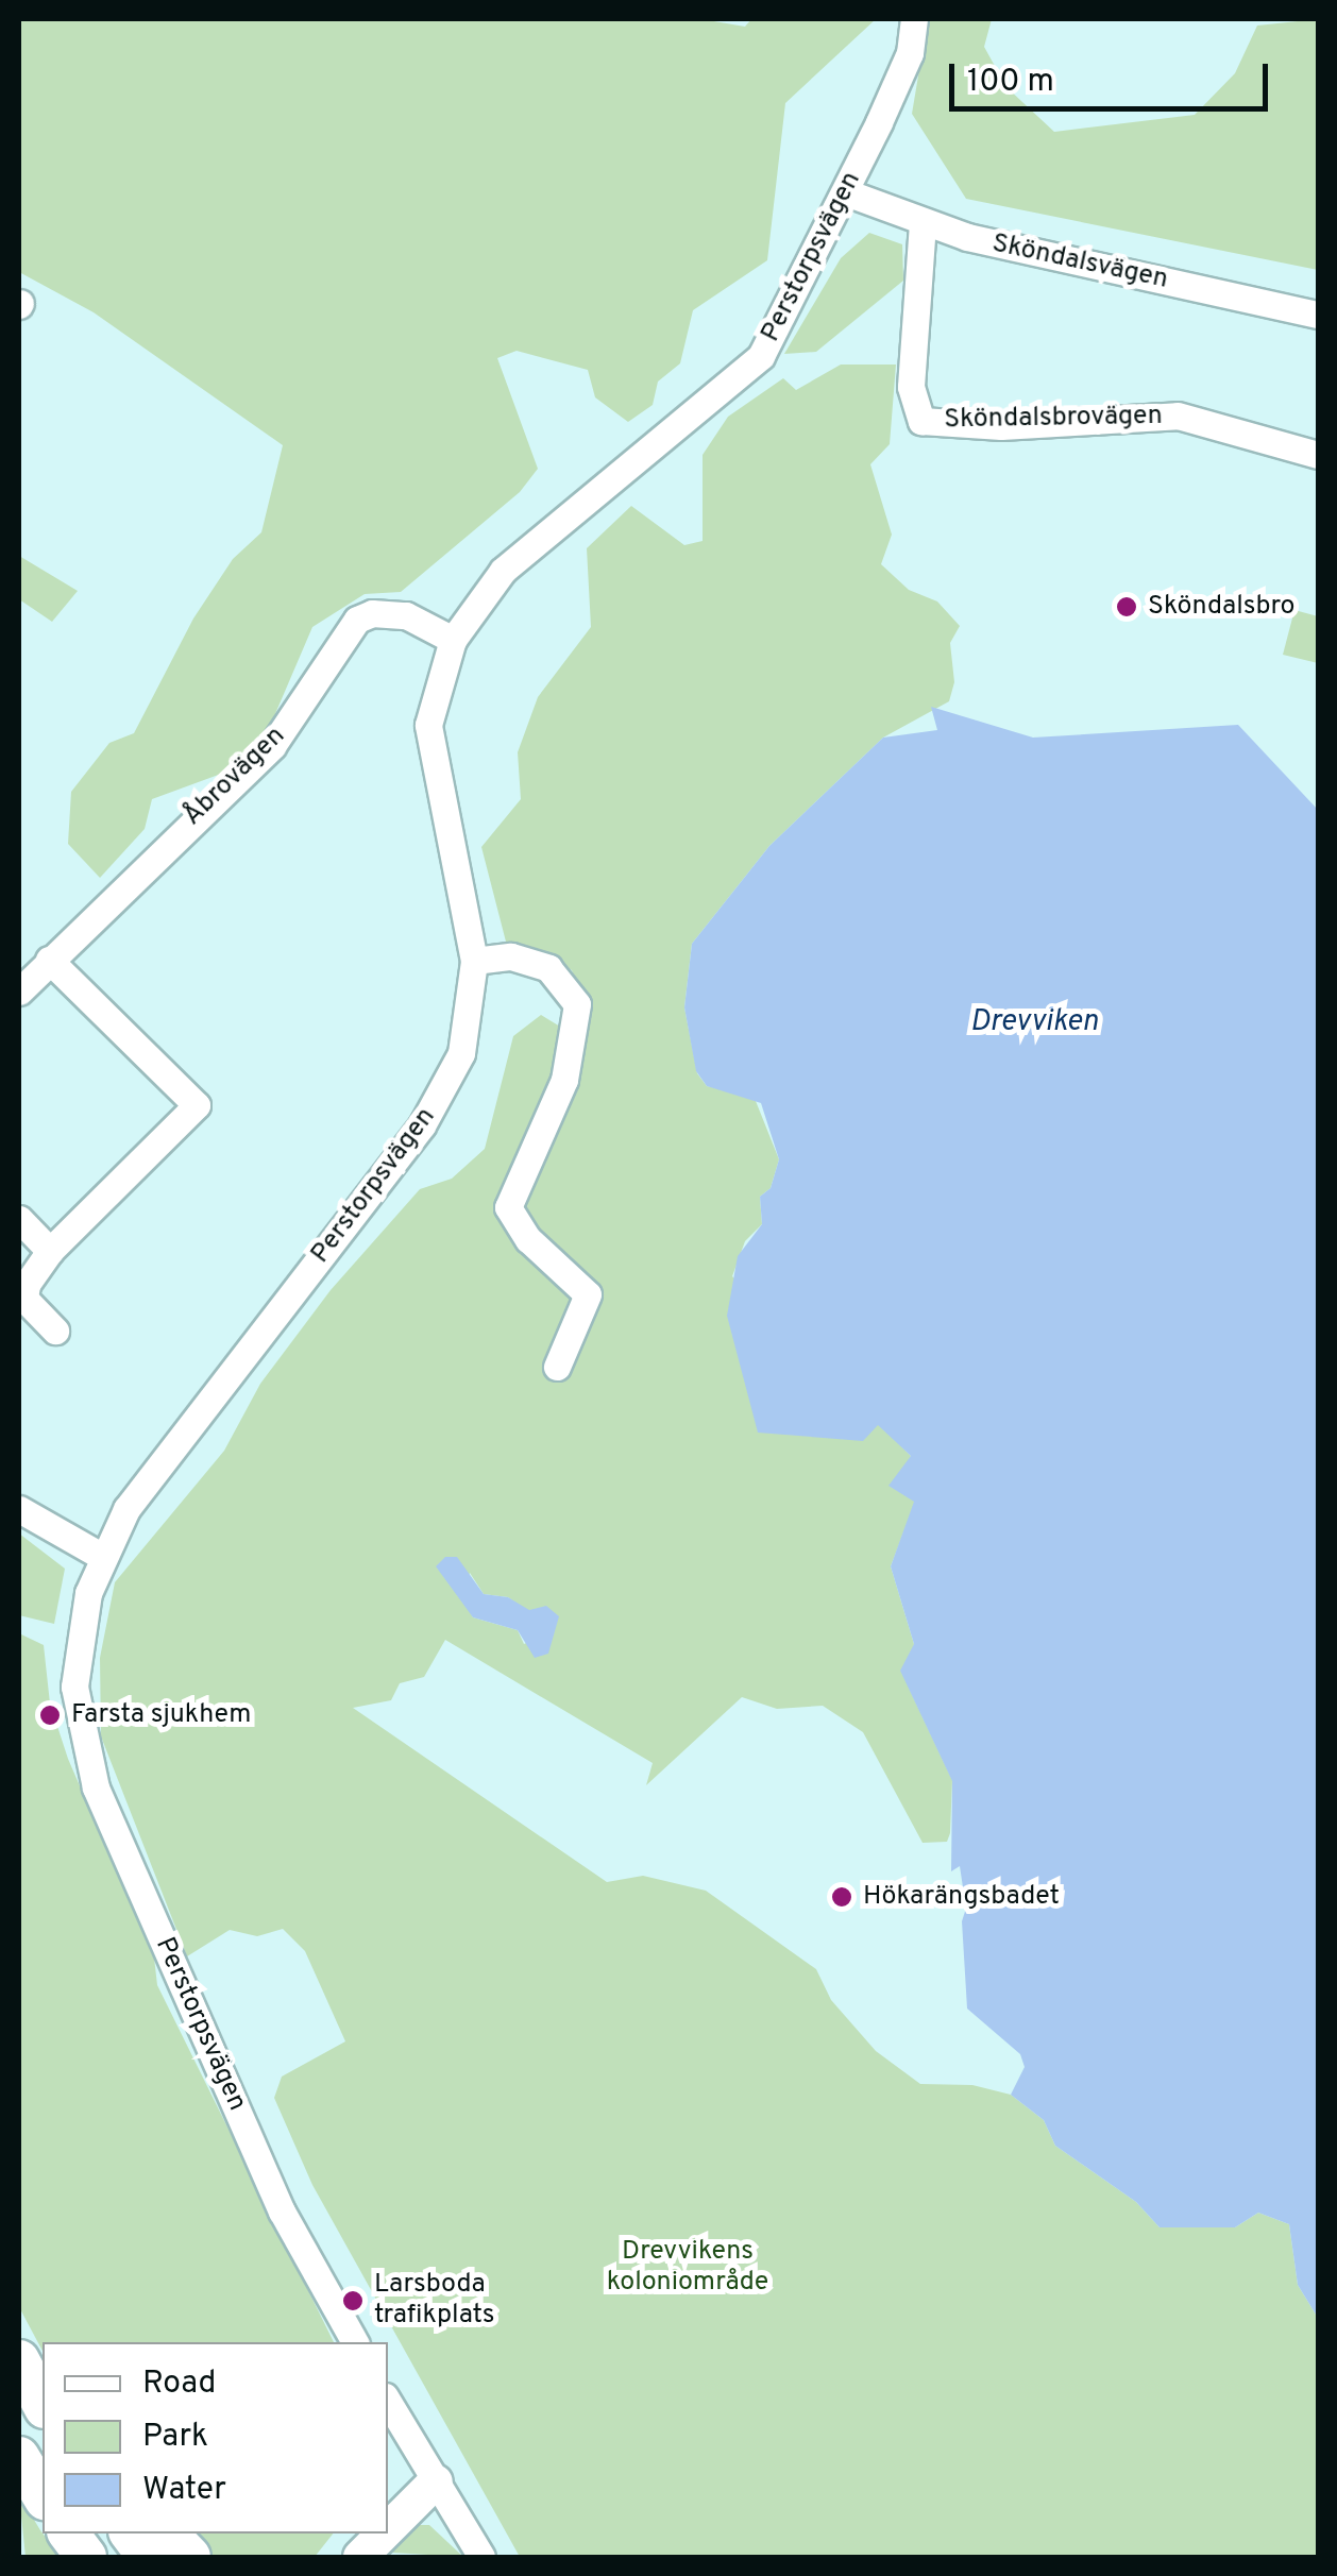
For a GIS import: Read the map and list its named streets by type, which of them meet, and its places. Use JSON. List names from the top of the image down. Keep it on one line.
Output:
{"streets":{"street":["Perstorpsvägen","Sköndalsvägen","Sköndalsbrovägen","Åbrovägen"]},"crossings":[["Perstorpsvägen","Sköndalsvägen"],["Perstorpsvägen","Åbrovägen"],["Sköndalsvägen","Sköndalsbrovägen"]],"water":["Drevviken"],"parks":["Drevvikens koloniområde"],"places":["Sköndalsbro","Farsta sjukhem","Hökarängsbadet","Larsboda trafikplats"],"legend":["Road","Park","Water"],"scale_bar":"100 m"}
